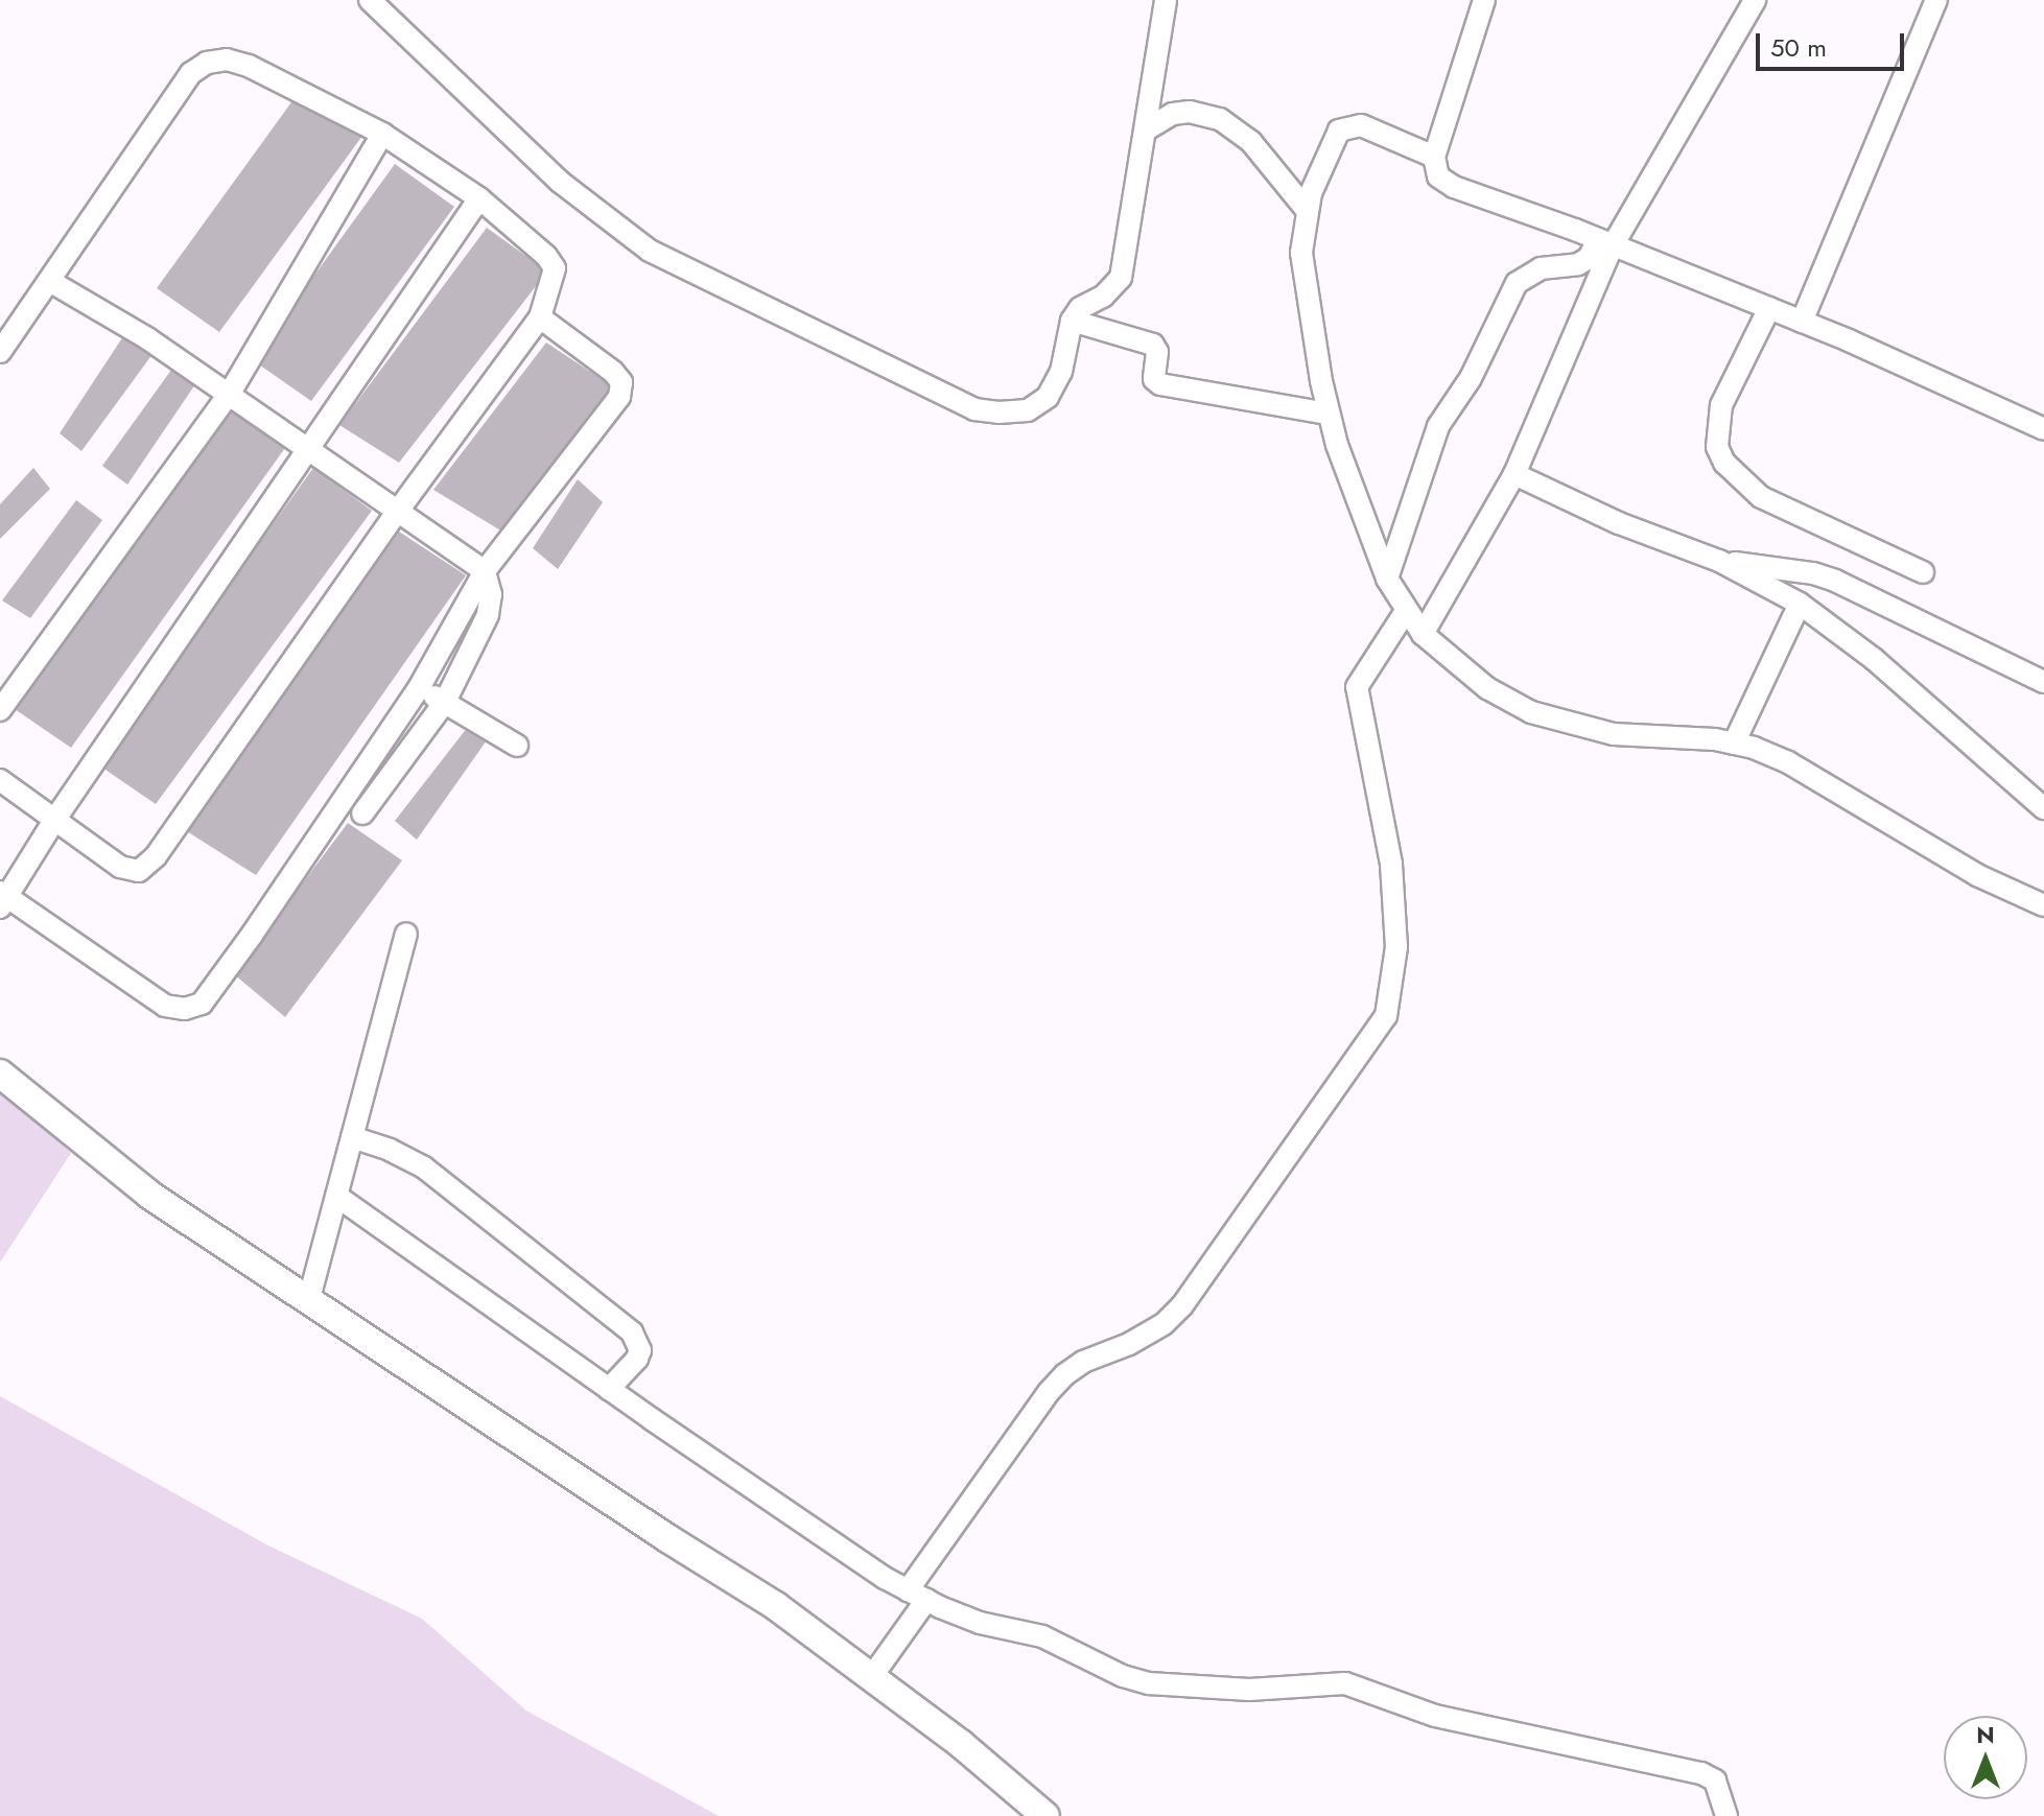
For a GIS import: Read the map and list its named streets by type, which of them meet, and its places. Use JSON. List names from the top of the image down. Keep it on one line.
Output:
{"scale_bar":"50 m","north":"top"}
